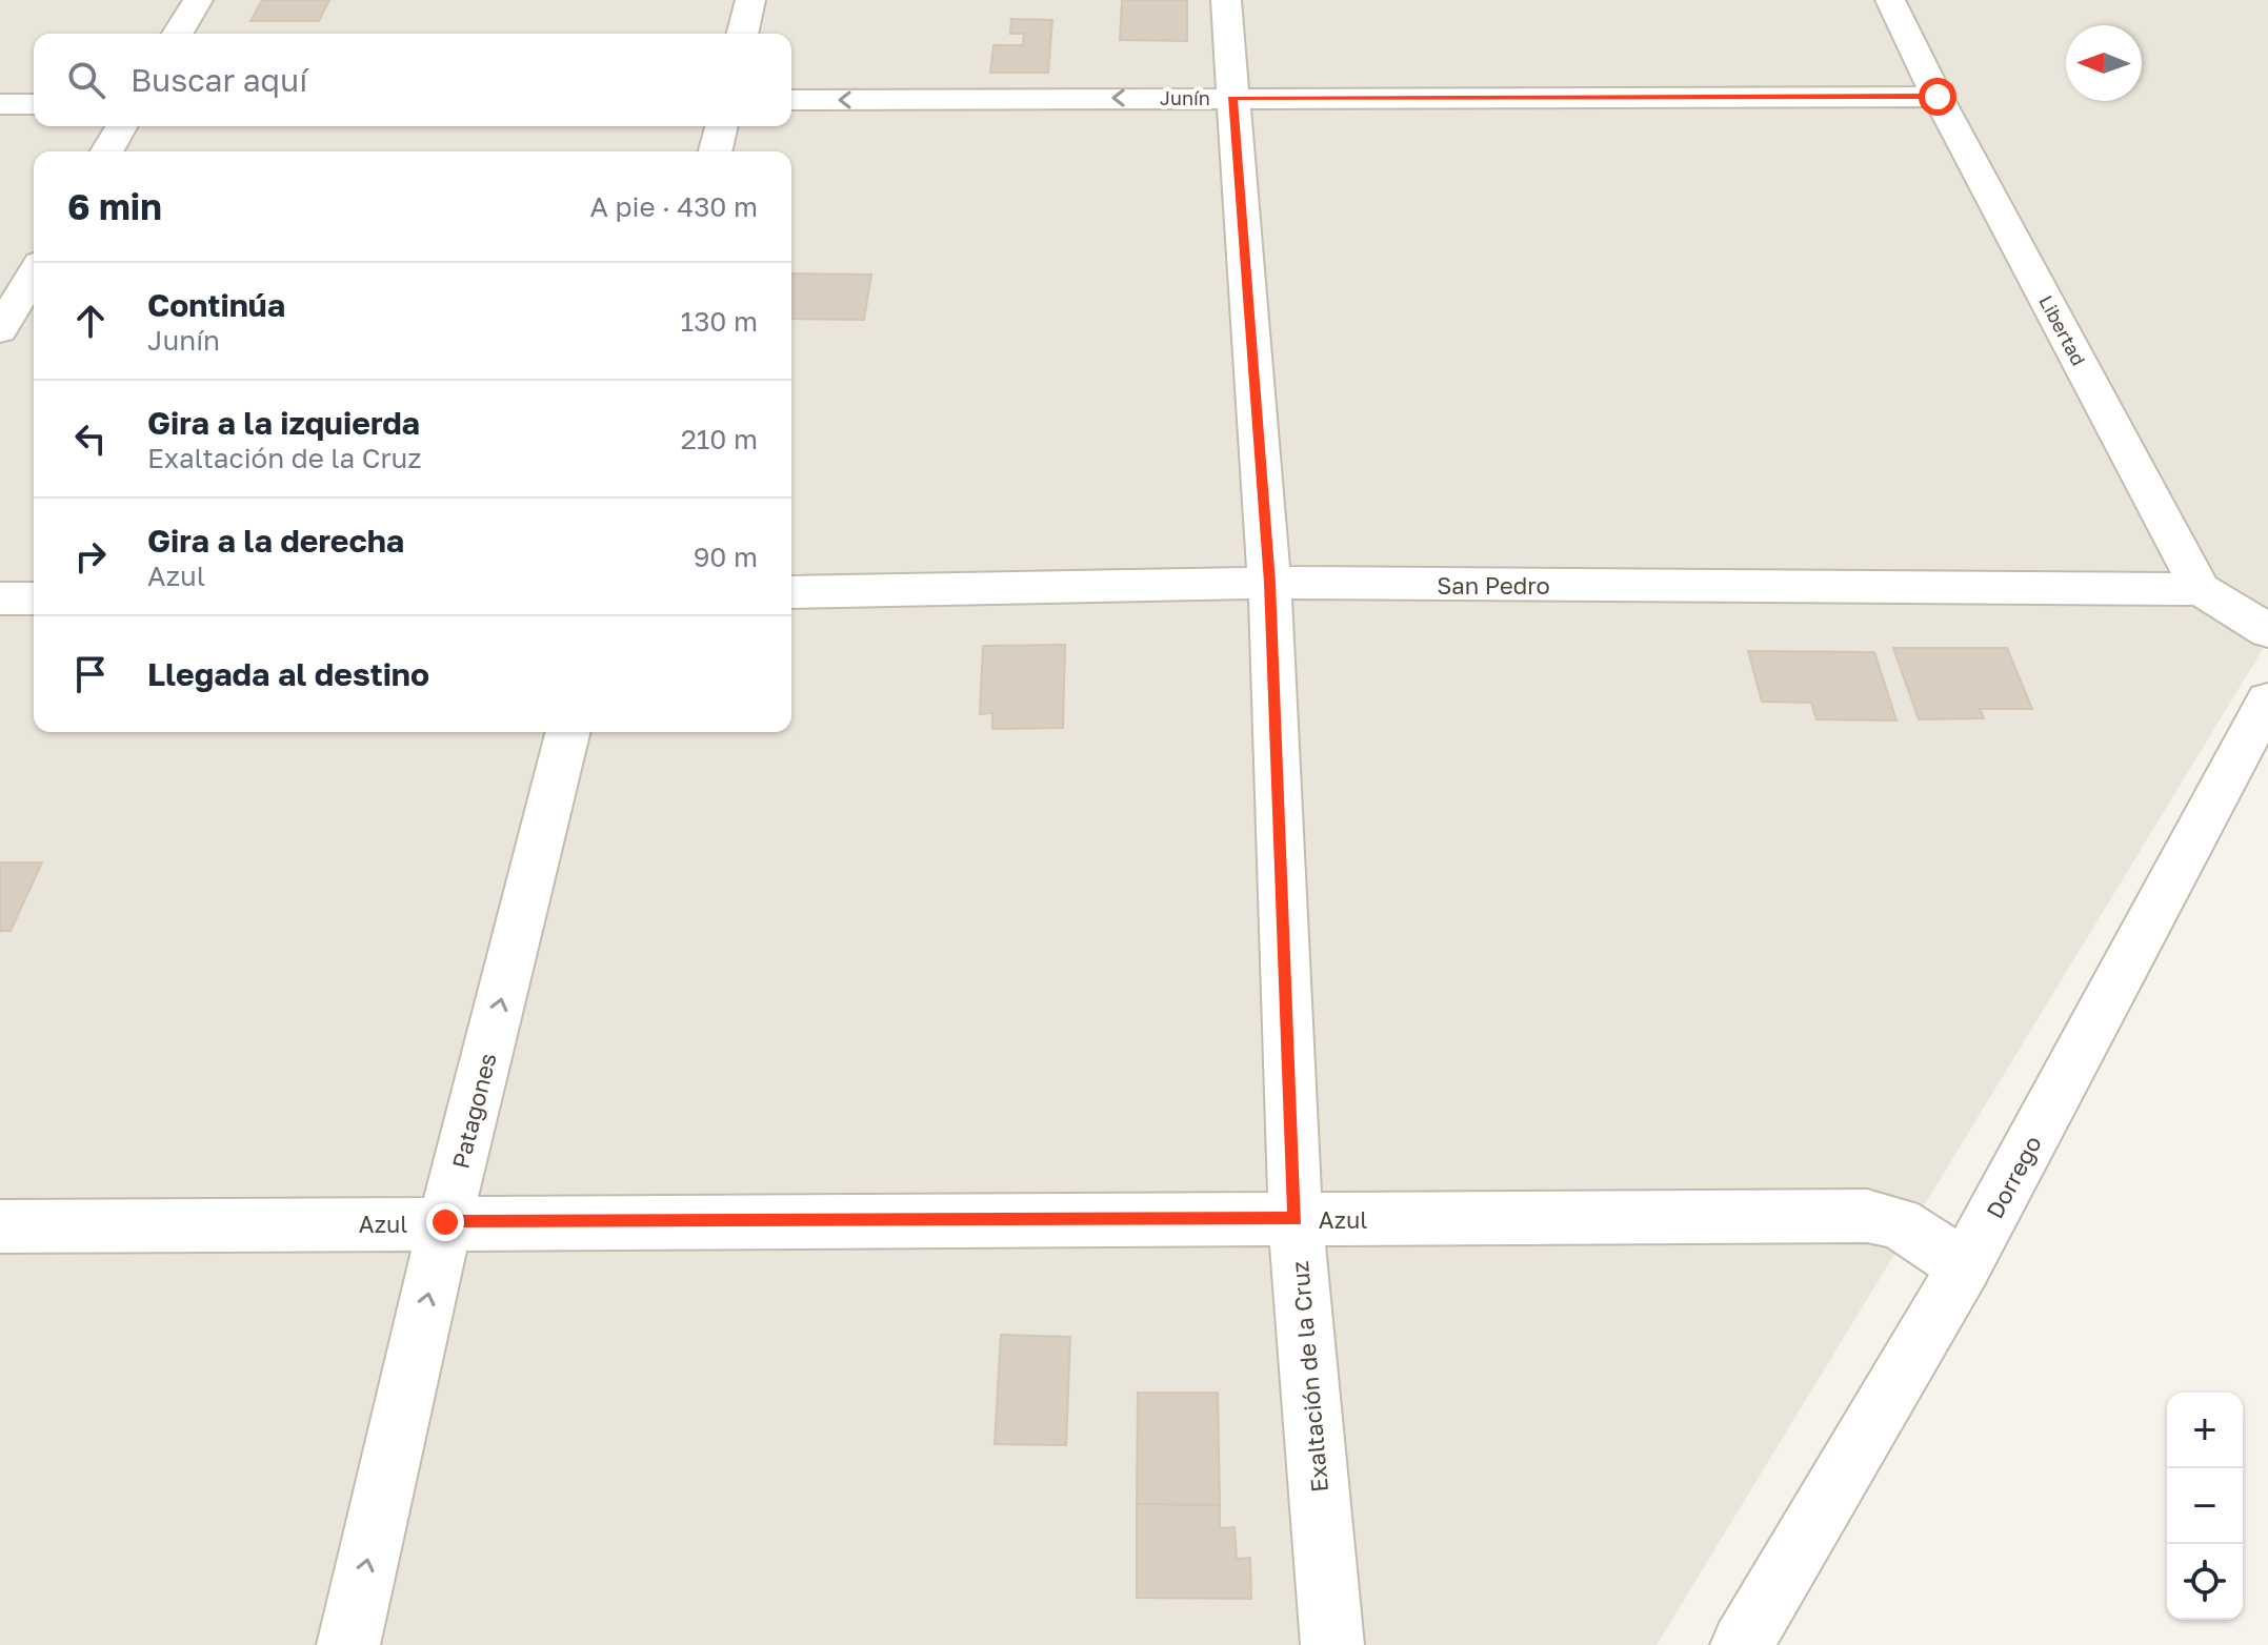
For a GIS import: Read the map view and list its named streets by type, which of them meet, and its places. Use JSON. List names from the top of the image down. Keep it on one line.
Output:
{"streets":{"street":["Junín","Libertad","San Pedro","Patagones","Dorrego","Azul","Exaltación de la Cruz"]},"crossings":[["Junín","Libertad"],["Junín","Exaltación de la Cruz"],["Libertad","San Pedro"],["San Pedro","Exaltación de la Cruz"],["Patagones","Azul"],["Dorrego","Azul"],["Azul","Exaltación de la Cruz"]],"one_way":["Junín","Patagones"],"north":"left","page":{"search":"Buscar aquí","heading":["6 min","A pie · 430 m"],"list":[["Continúa","Junín","130 m"],["Gira a la izquierda","Exaltación de la Cruz","210 m"],["Gira a la derecha","Azul","90 m"],"Llegada al destino"],"map_buttons":["+","−"]}}
